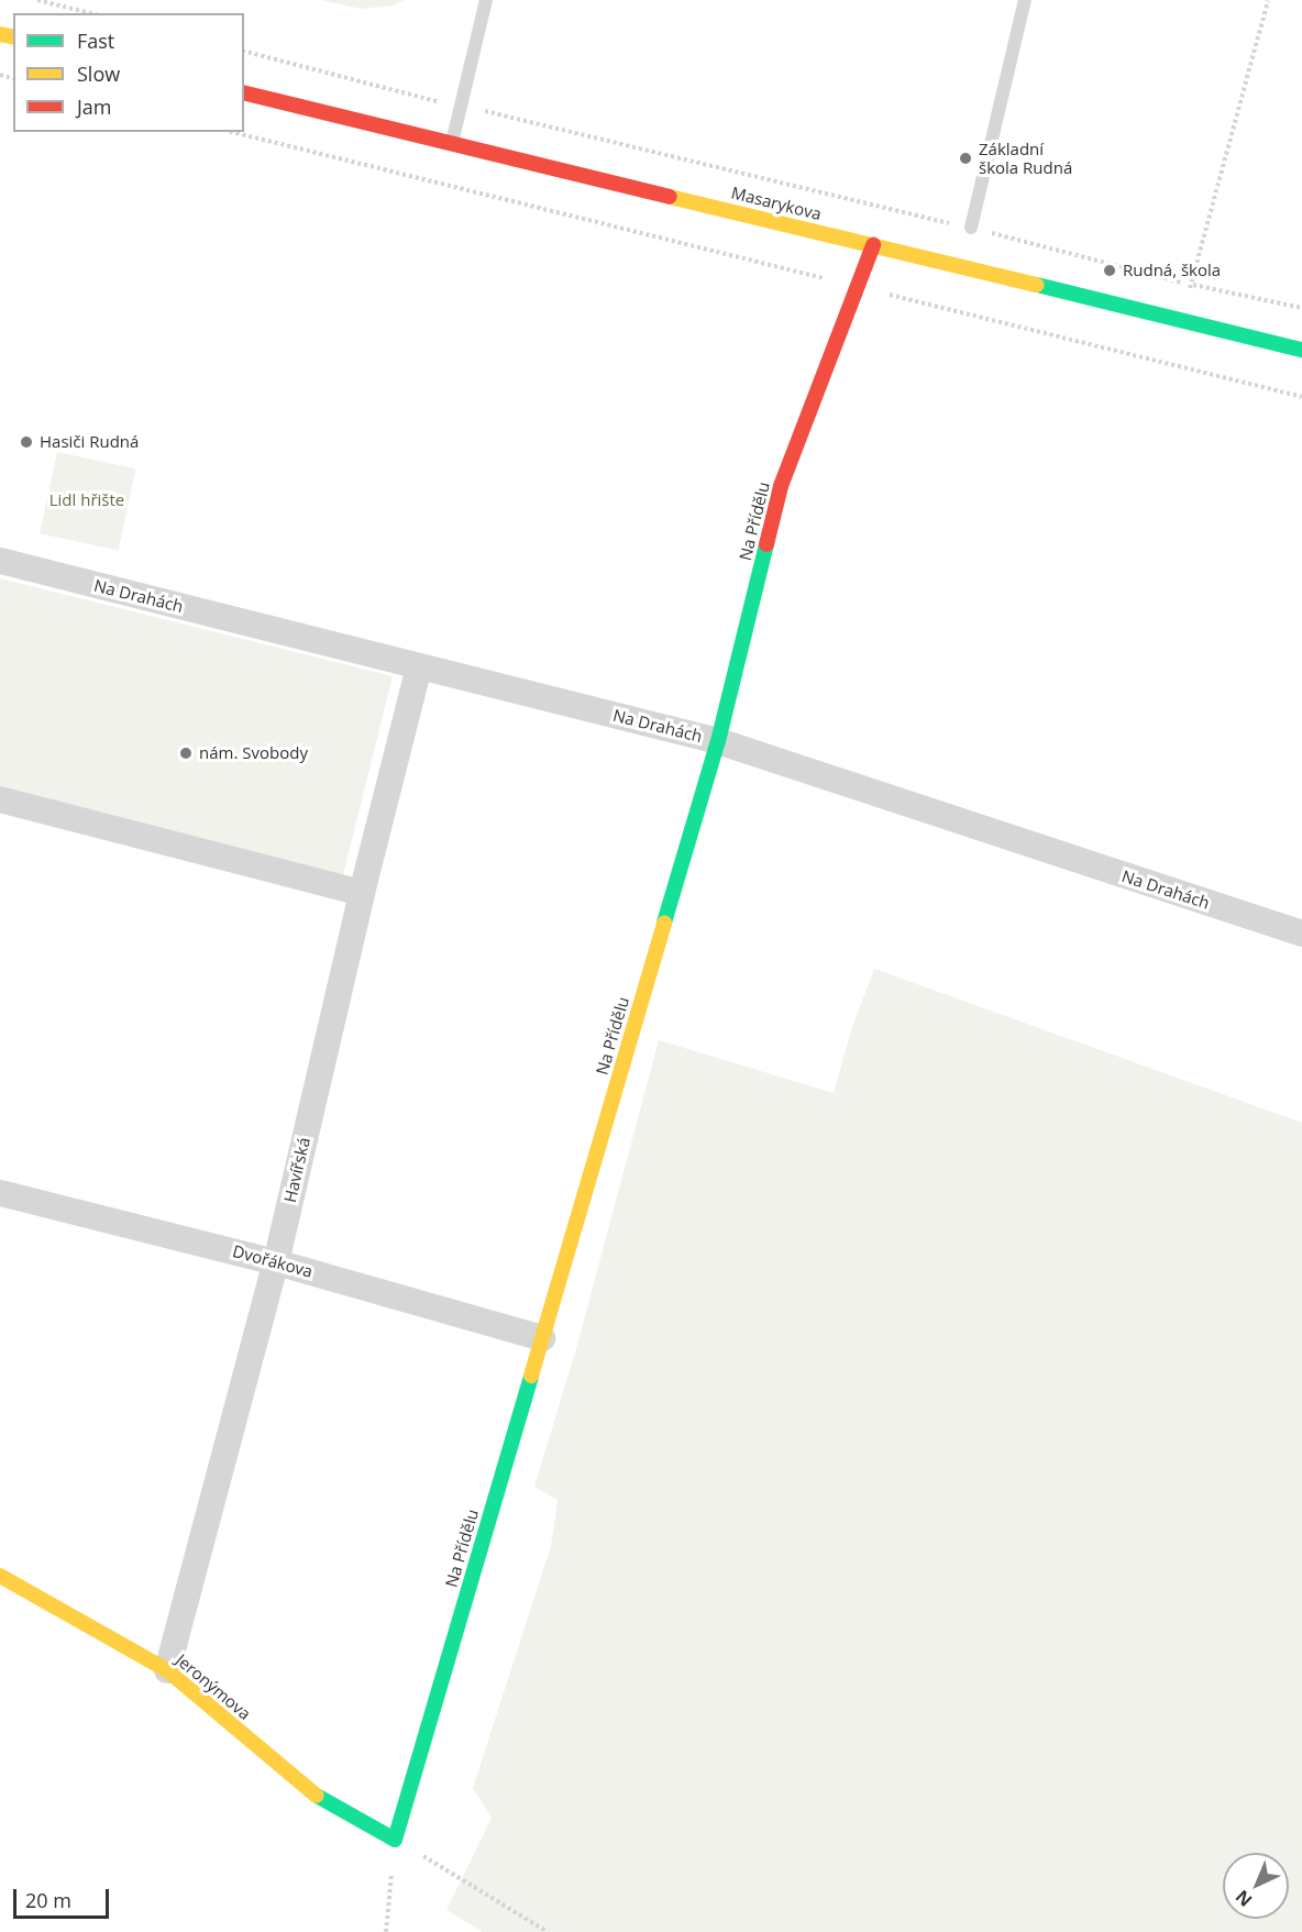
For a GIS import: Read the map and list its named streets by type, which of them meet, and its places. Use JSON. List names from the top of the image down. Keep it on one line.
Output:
{"streets":{"street":["Masarykova","Na Přídělu","Na Drahách","Havířská","Dvořákova","Jeronýmova"]},"crossings":[["Masarykova","Na Přídělu"],["Na Přídělu","Na Drahách"],["Na Přídělu","Dvořákova"],["Na Přídělu","Jeronýmova"],["Na Drahách","Havířská"],["Havířská","Dvořákova"],["Havířská","Jeronýmova"]],"parks":["Lidl hřište"],"places":["Základní škola Rudná","Rudná, škola","Hasiči Rudná","nám. Svobody"],"legend":["Fast","Slow","Jam"],"scale_bar":"20 m","north":"bottom left"}
